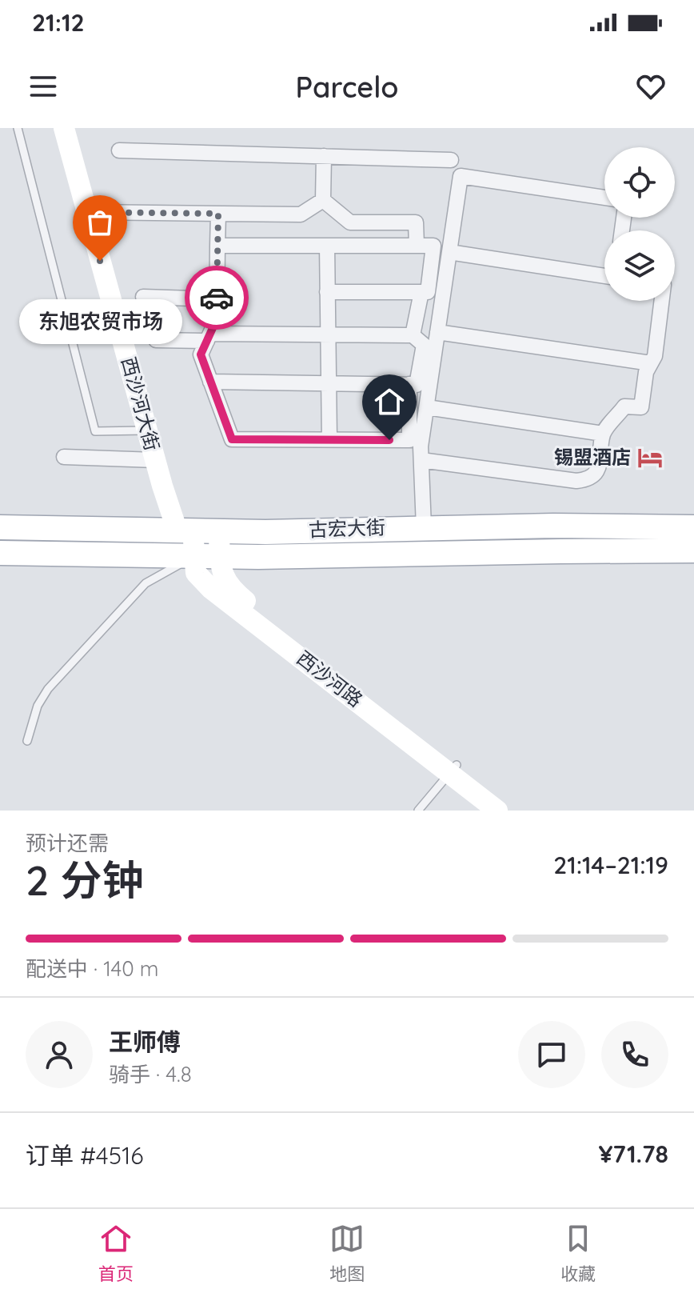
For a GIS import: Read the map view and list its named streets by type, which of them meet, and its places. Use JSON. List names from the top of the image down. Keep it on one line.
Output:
{"streets":{"main road":["古宏大街"],"street":["西沙河大街","西沙河路"]},"crossings":[["西沙河大街","古宏大街"],["西沙河大街","西沙河路"],["古宏大街","西沙河路"]],"places":{"other":["东旭农贸市场"],"hotel":["锡盟酒店"]},"page":{"status":"21:12","header":"Parcelo","bubble":"东旭农贸市场","heading":["2 分钟","预计还需","21:14–21:19"],"panel":["王师傅","骑手 · 4.8","订单 #4516","¥71.78"],"bar":"配送中 · 140 m","tabs":["首页","地图","收藏"]}}
